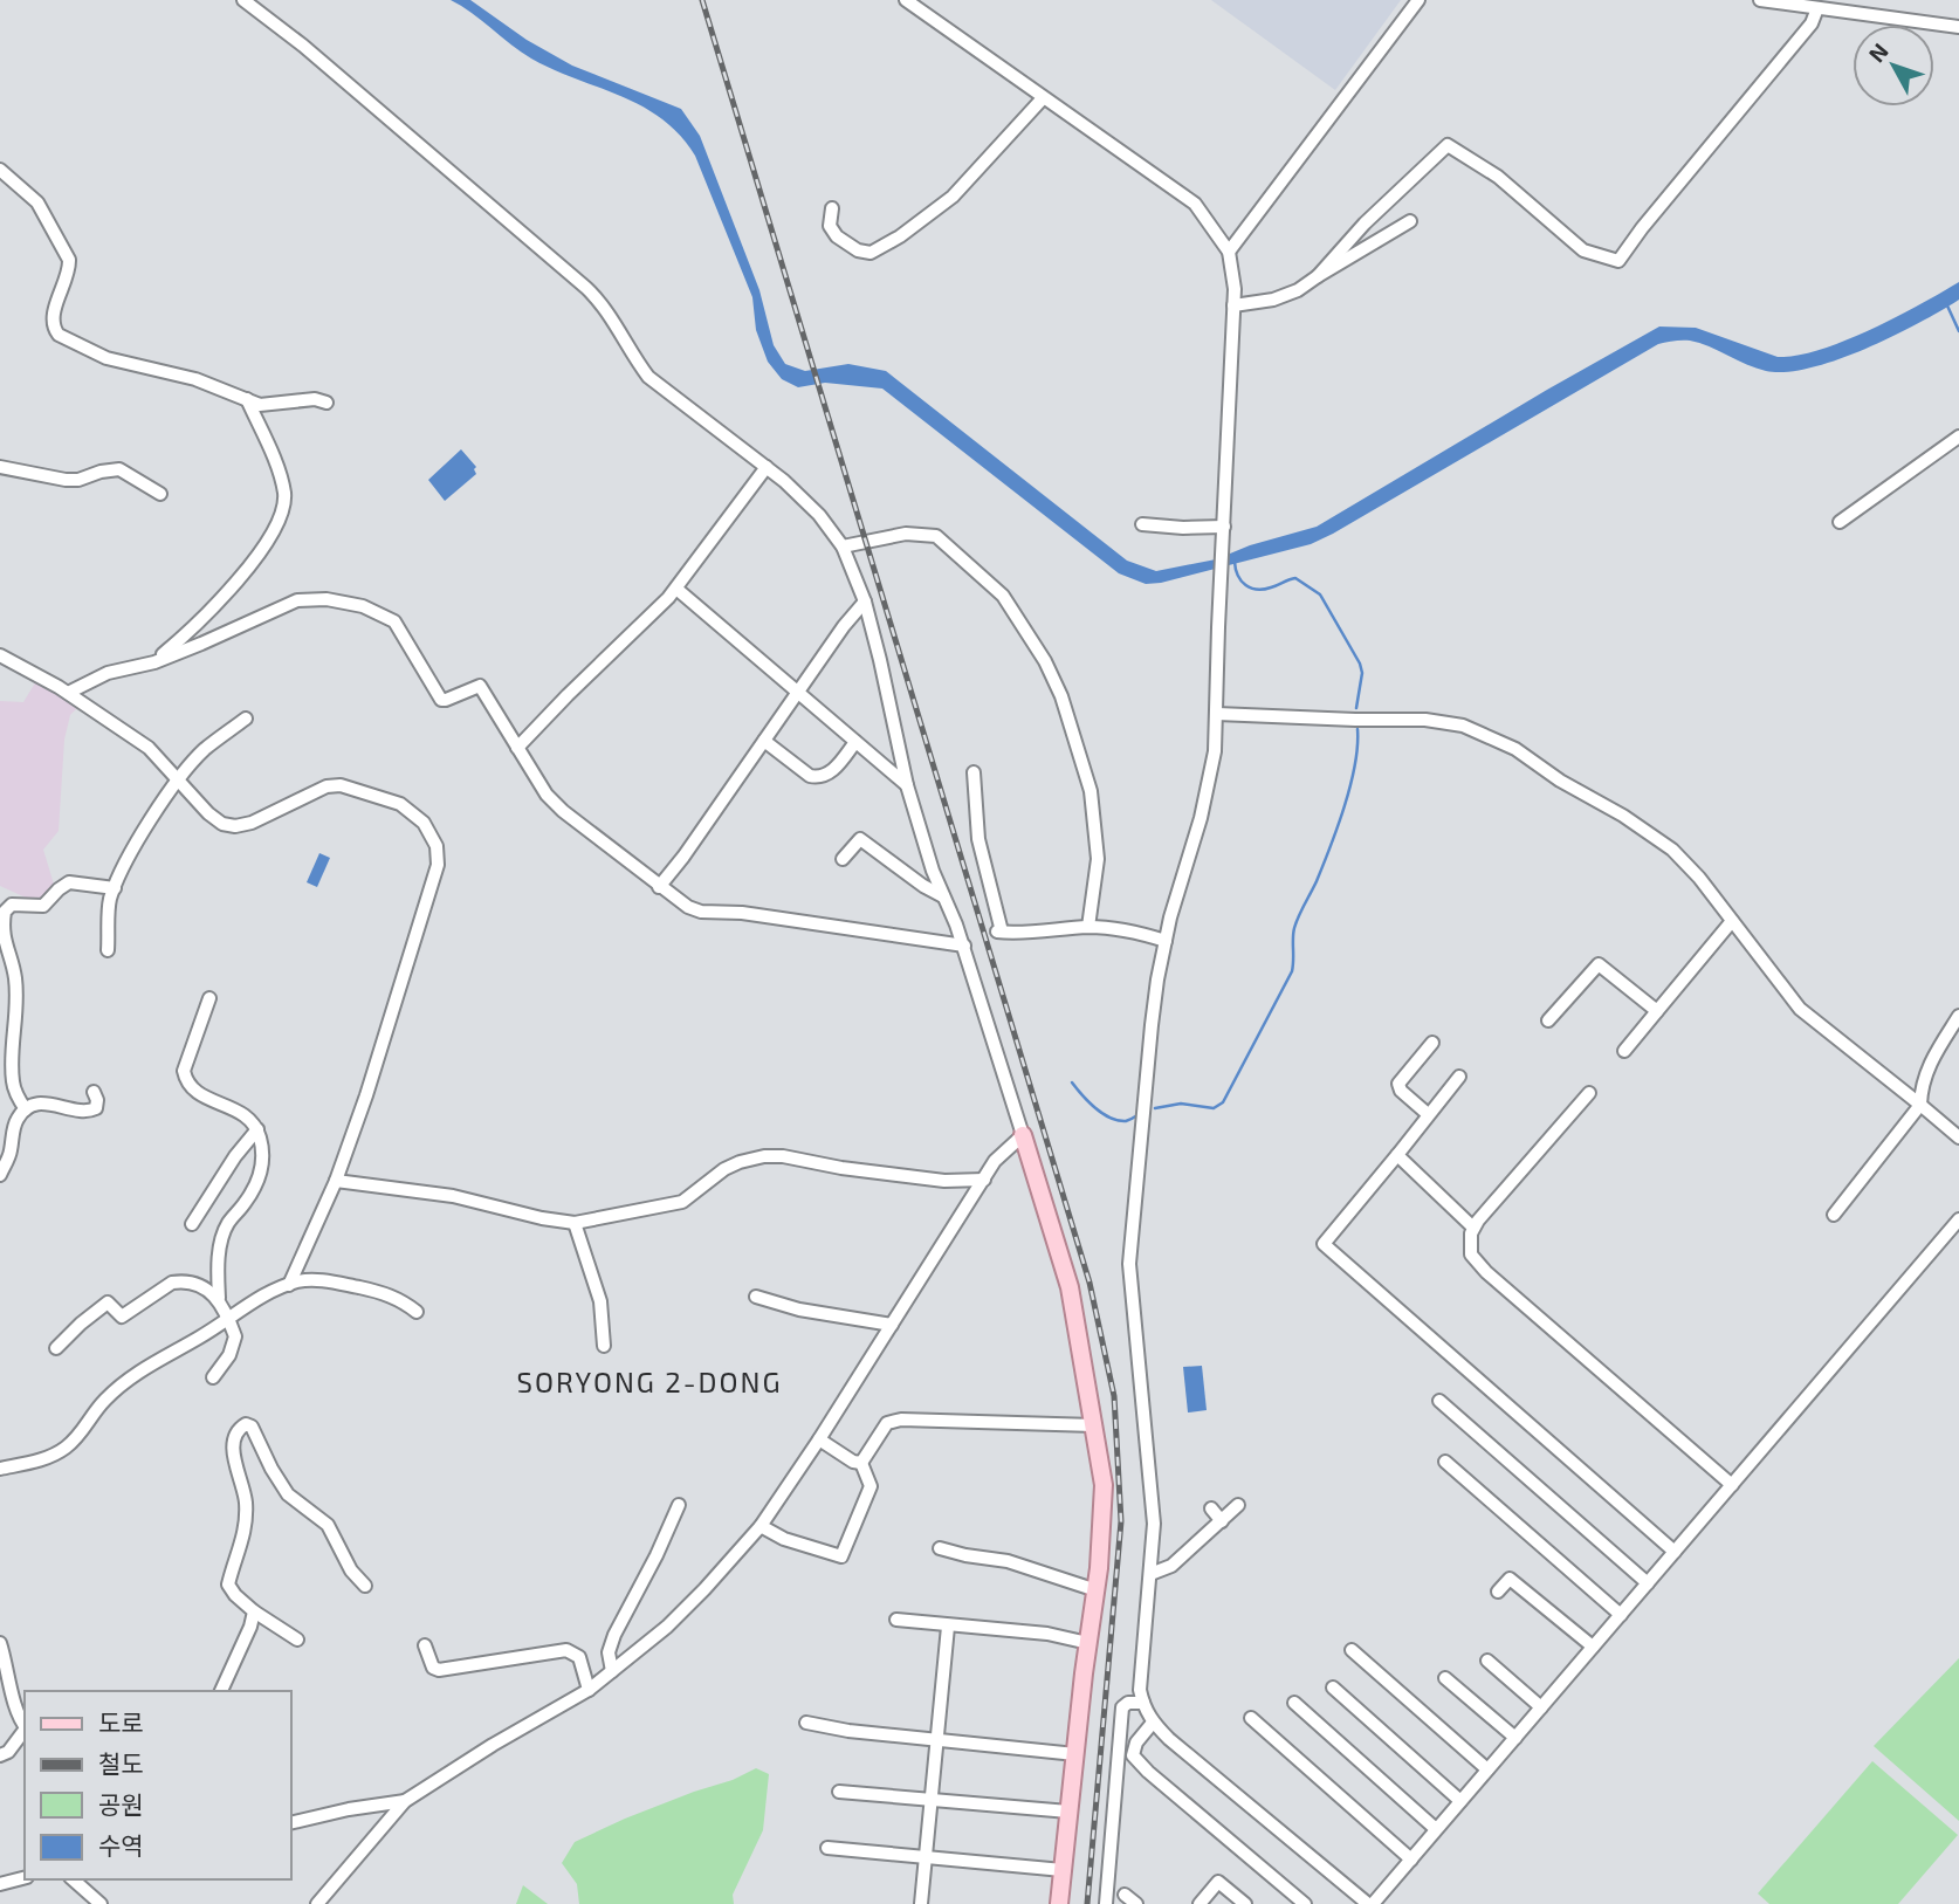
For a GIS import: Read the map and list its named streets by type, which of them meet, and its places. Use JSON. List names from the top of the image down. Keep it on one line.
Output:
{"districts":["SORYONG 2-DONG"],"legend":["도로","철도","공원","수역"],"north":"top left"}
